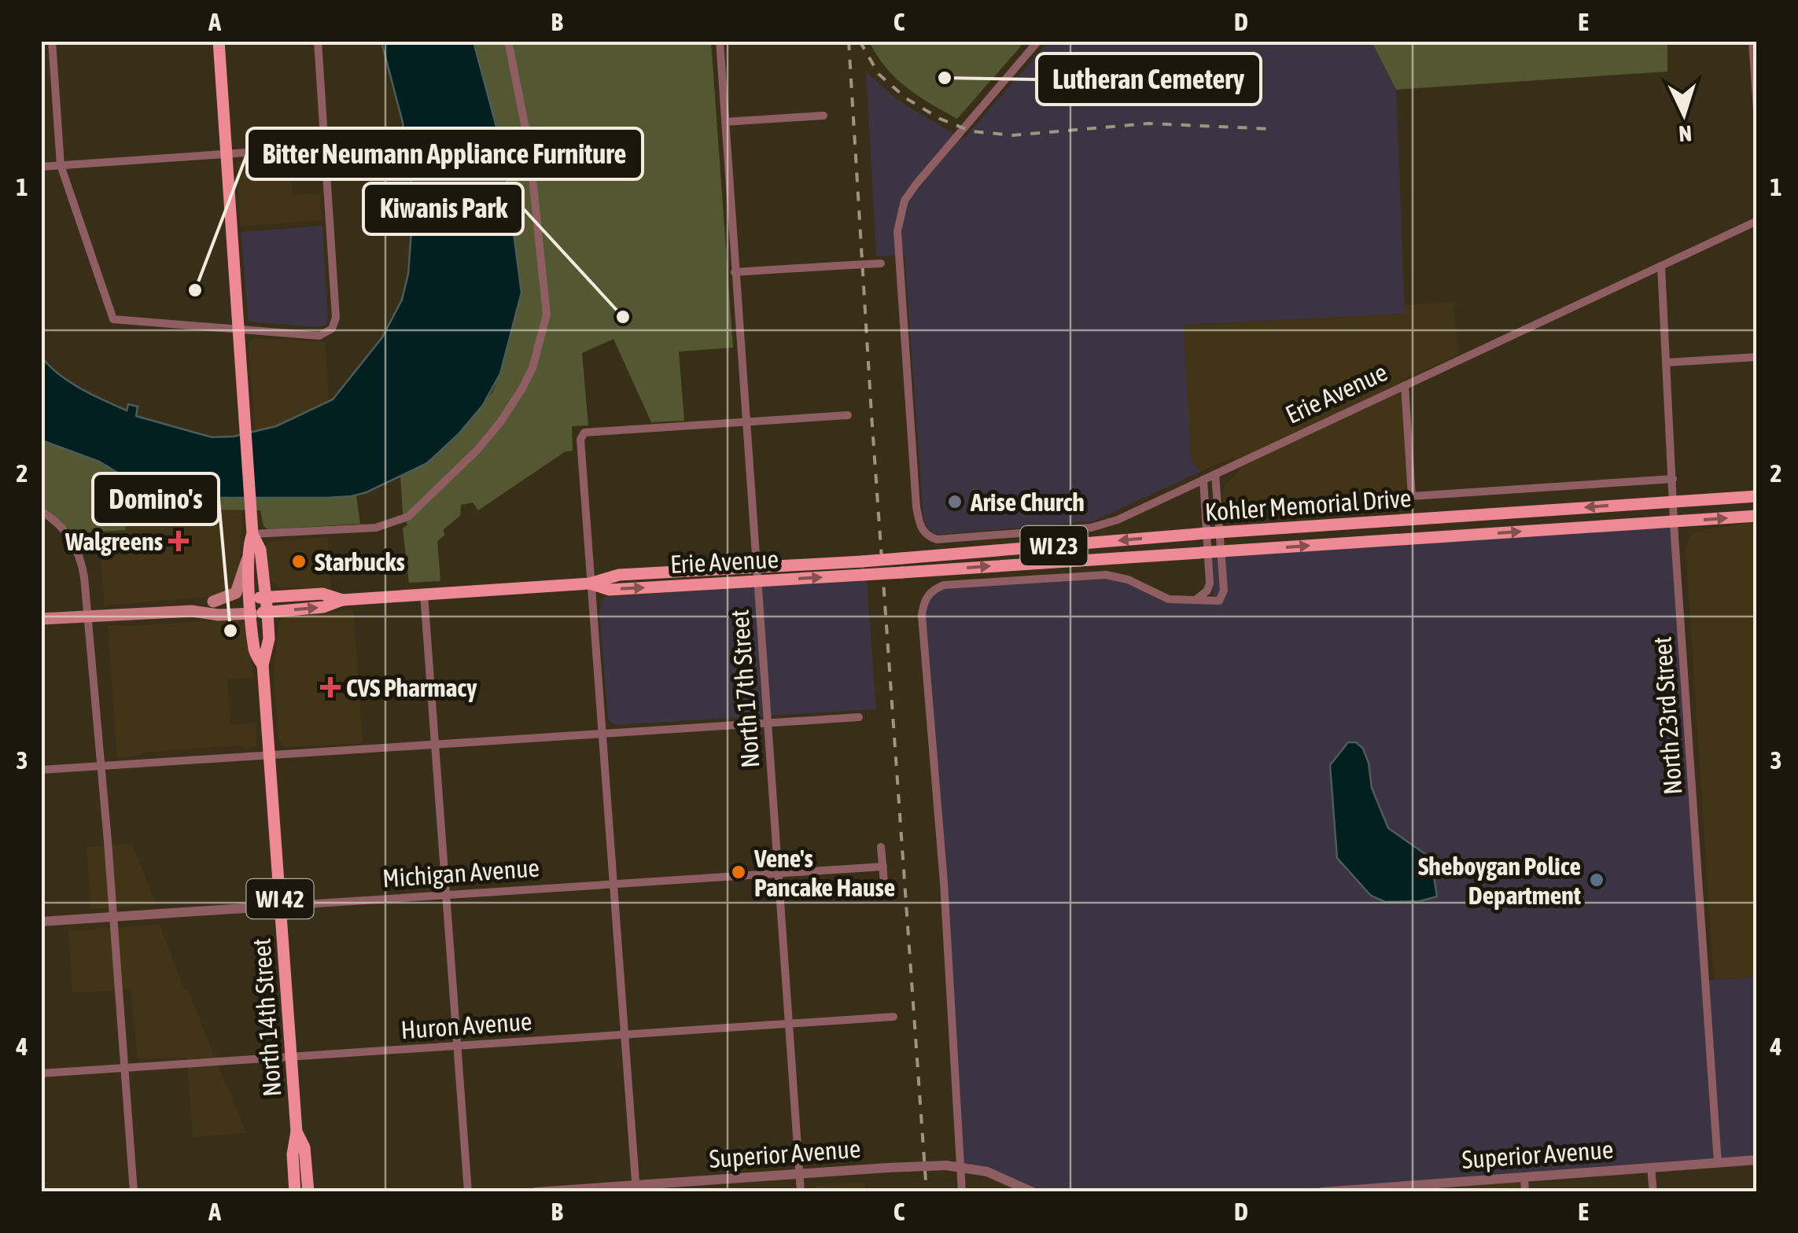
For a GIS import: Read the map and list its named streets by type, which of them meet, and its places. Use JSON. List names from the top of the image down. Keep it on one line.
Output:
{"streets":{"main road":["Erie Avenue","Kohler Memorial Drive","WI 23","WI 42","North 14th Street"],"street":["North 17th Street","North 23rd Street","Michigan Avenue","Huron Avenue","Superior Avenue"]},"crossings":[["Erie Avenue","Kohler Memorial Drive"],["Erie Avenue","North 17th Street"],["Erie Avenue","North 23rd Street"],["Erie Avenue","North 14th Street"],["Kohler Memorial Drive","North 23rd Street"],["North 17th Street","Michigan Avenue"],["North 17th Street","Huron Avenue"],["North 17th Street","Superior Avenue"],["North 23rd Street","Superior Avenue"],["Michigan Avenue","North 14th Street"],["North 14th Street","Huron Avenue"]],"places":{"other":["Lutheran Cemetery","Bitter Neumann Appliance Furniture","Kiwanis Park","Arise Church","Starbucks","Domino's","Vene's Pancake Hause","Sheboygan Police Department"],"health":["Walgreens","CVS Pharmacy"]},"north":"bottom","grid":{"columns":["A","B","C","D","E"],"rows":["1","2","3","4"]}}
